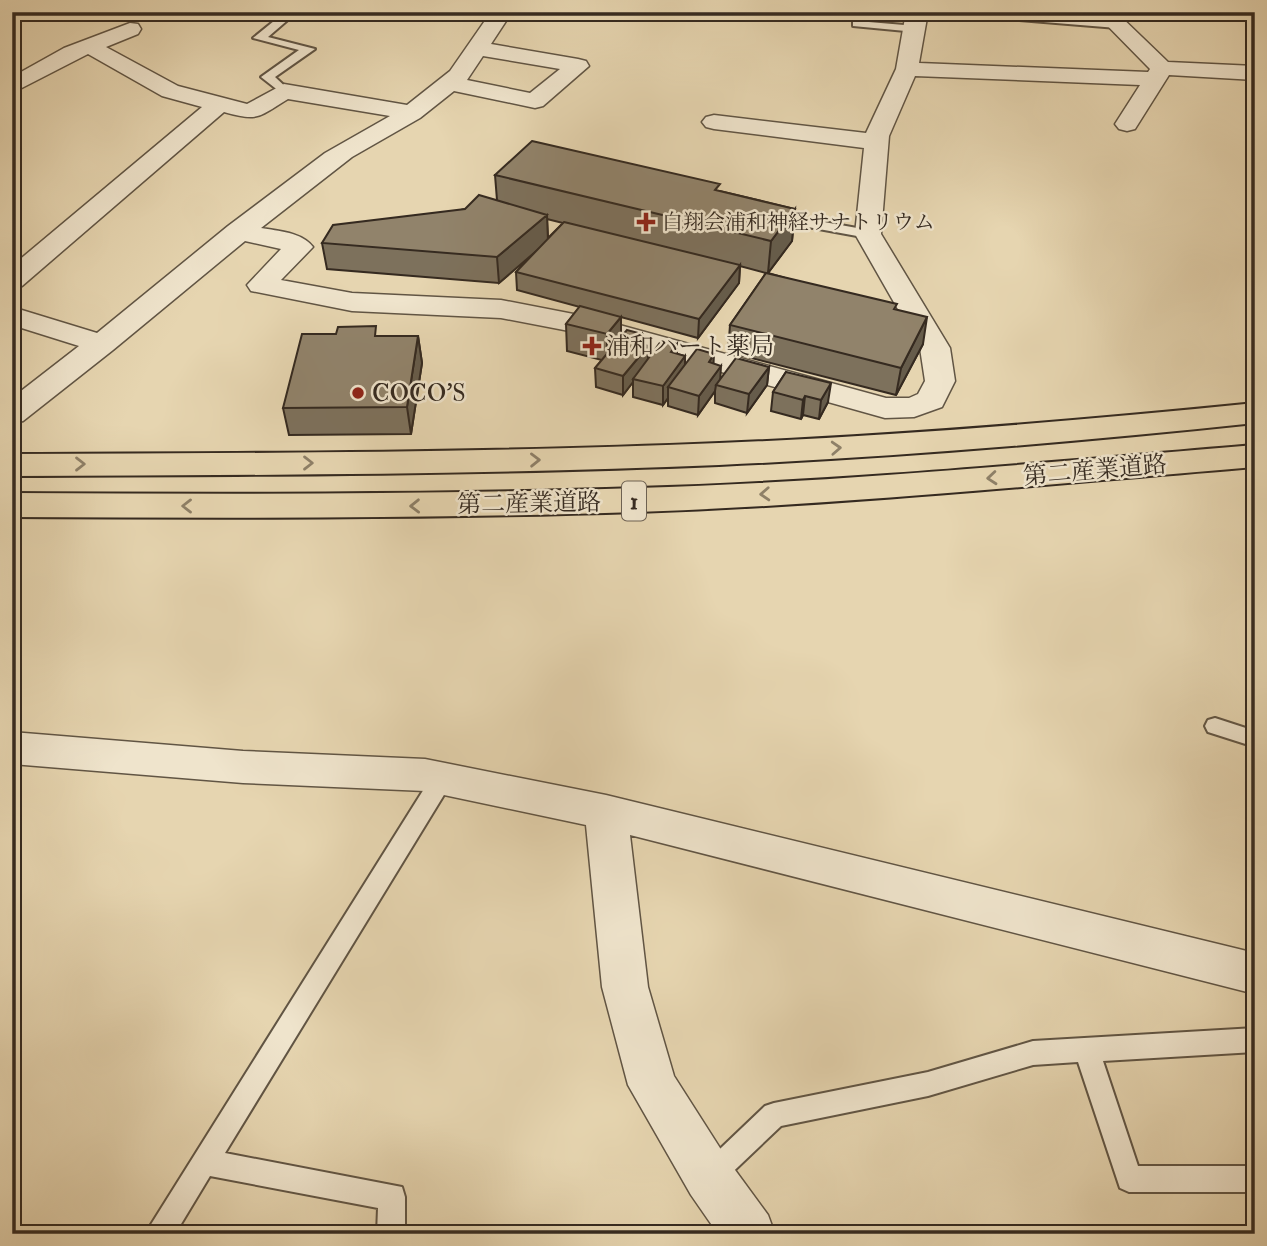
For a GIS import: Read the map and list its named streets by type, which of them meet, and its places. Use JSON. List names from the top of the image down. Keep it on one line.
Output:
{"streets":{"main road":["第二産業道路","1"]},"places":{"health":["白翔会浦和神経サナトリウム","浦和ハート薬局"],"other":["COCO'S"]}}
